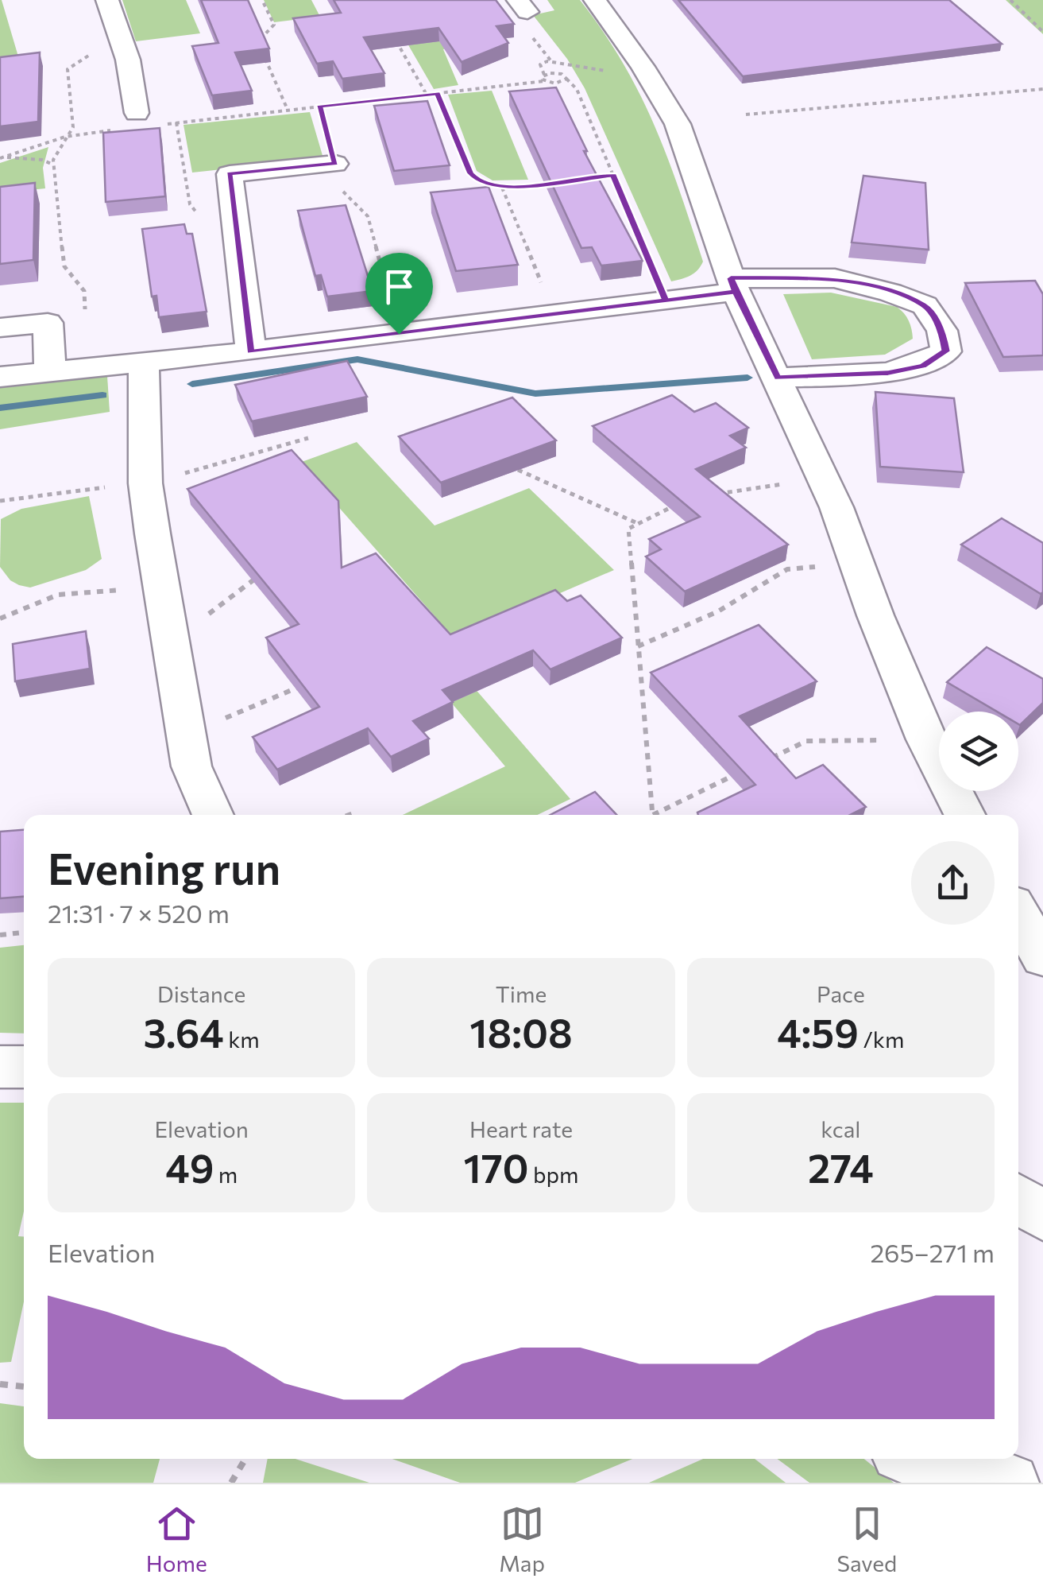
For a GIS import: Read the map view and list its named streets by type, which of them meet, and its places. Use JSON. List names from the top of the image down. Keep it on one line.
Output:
{"page":{"heading":["Evening run","21:31 · 7 × 520 m"],"stats":[["Distance","3.64 km"],["Time","18:08"],["Pace","4:59 /km"],["Elevation","49 m"],["Heart rate","170 bpm"],["kcal","274"]],"chart":["Elevation","265–271 m"],"tabs":["Home","Map","Saved"]}}
